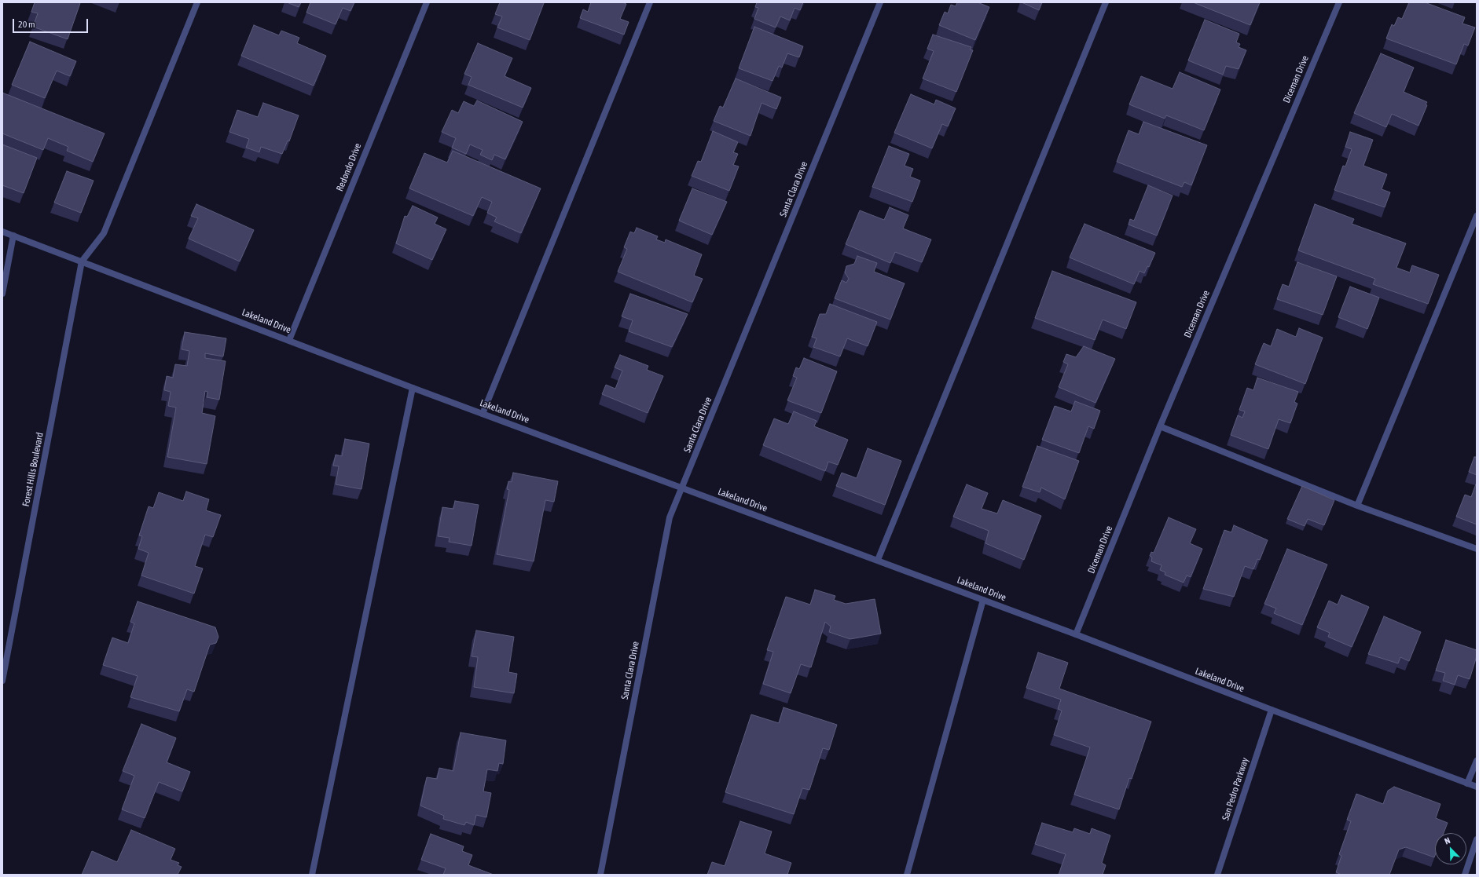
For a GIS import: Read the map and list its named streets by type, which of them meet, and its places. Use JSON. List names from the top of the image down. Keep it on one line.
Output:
{"streets":{"street":["Diceman Drive","Redondo Drive","Santa Clara Drive","Lakeland Drive","Forest Hills Boulevard","San Pedro Parkway"]},"crossings":[["Diceman Drive","Lakeland Drive"],["Redondo Drive","Lakeland Drive"],["Santa Clara Drive","Lakeland Drive"],["Lakeland Drive","Forest Hills Boulevard"],["Lakeland Drive","San Pedro Parkway"]],"scale_bar":"20 m","north":"top left"}
